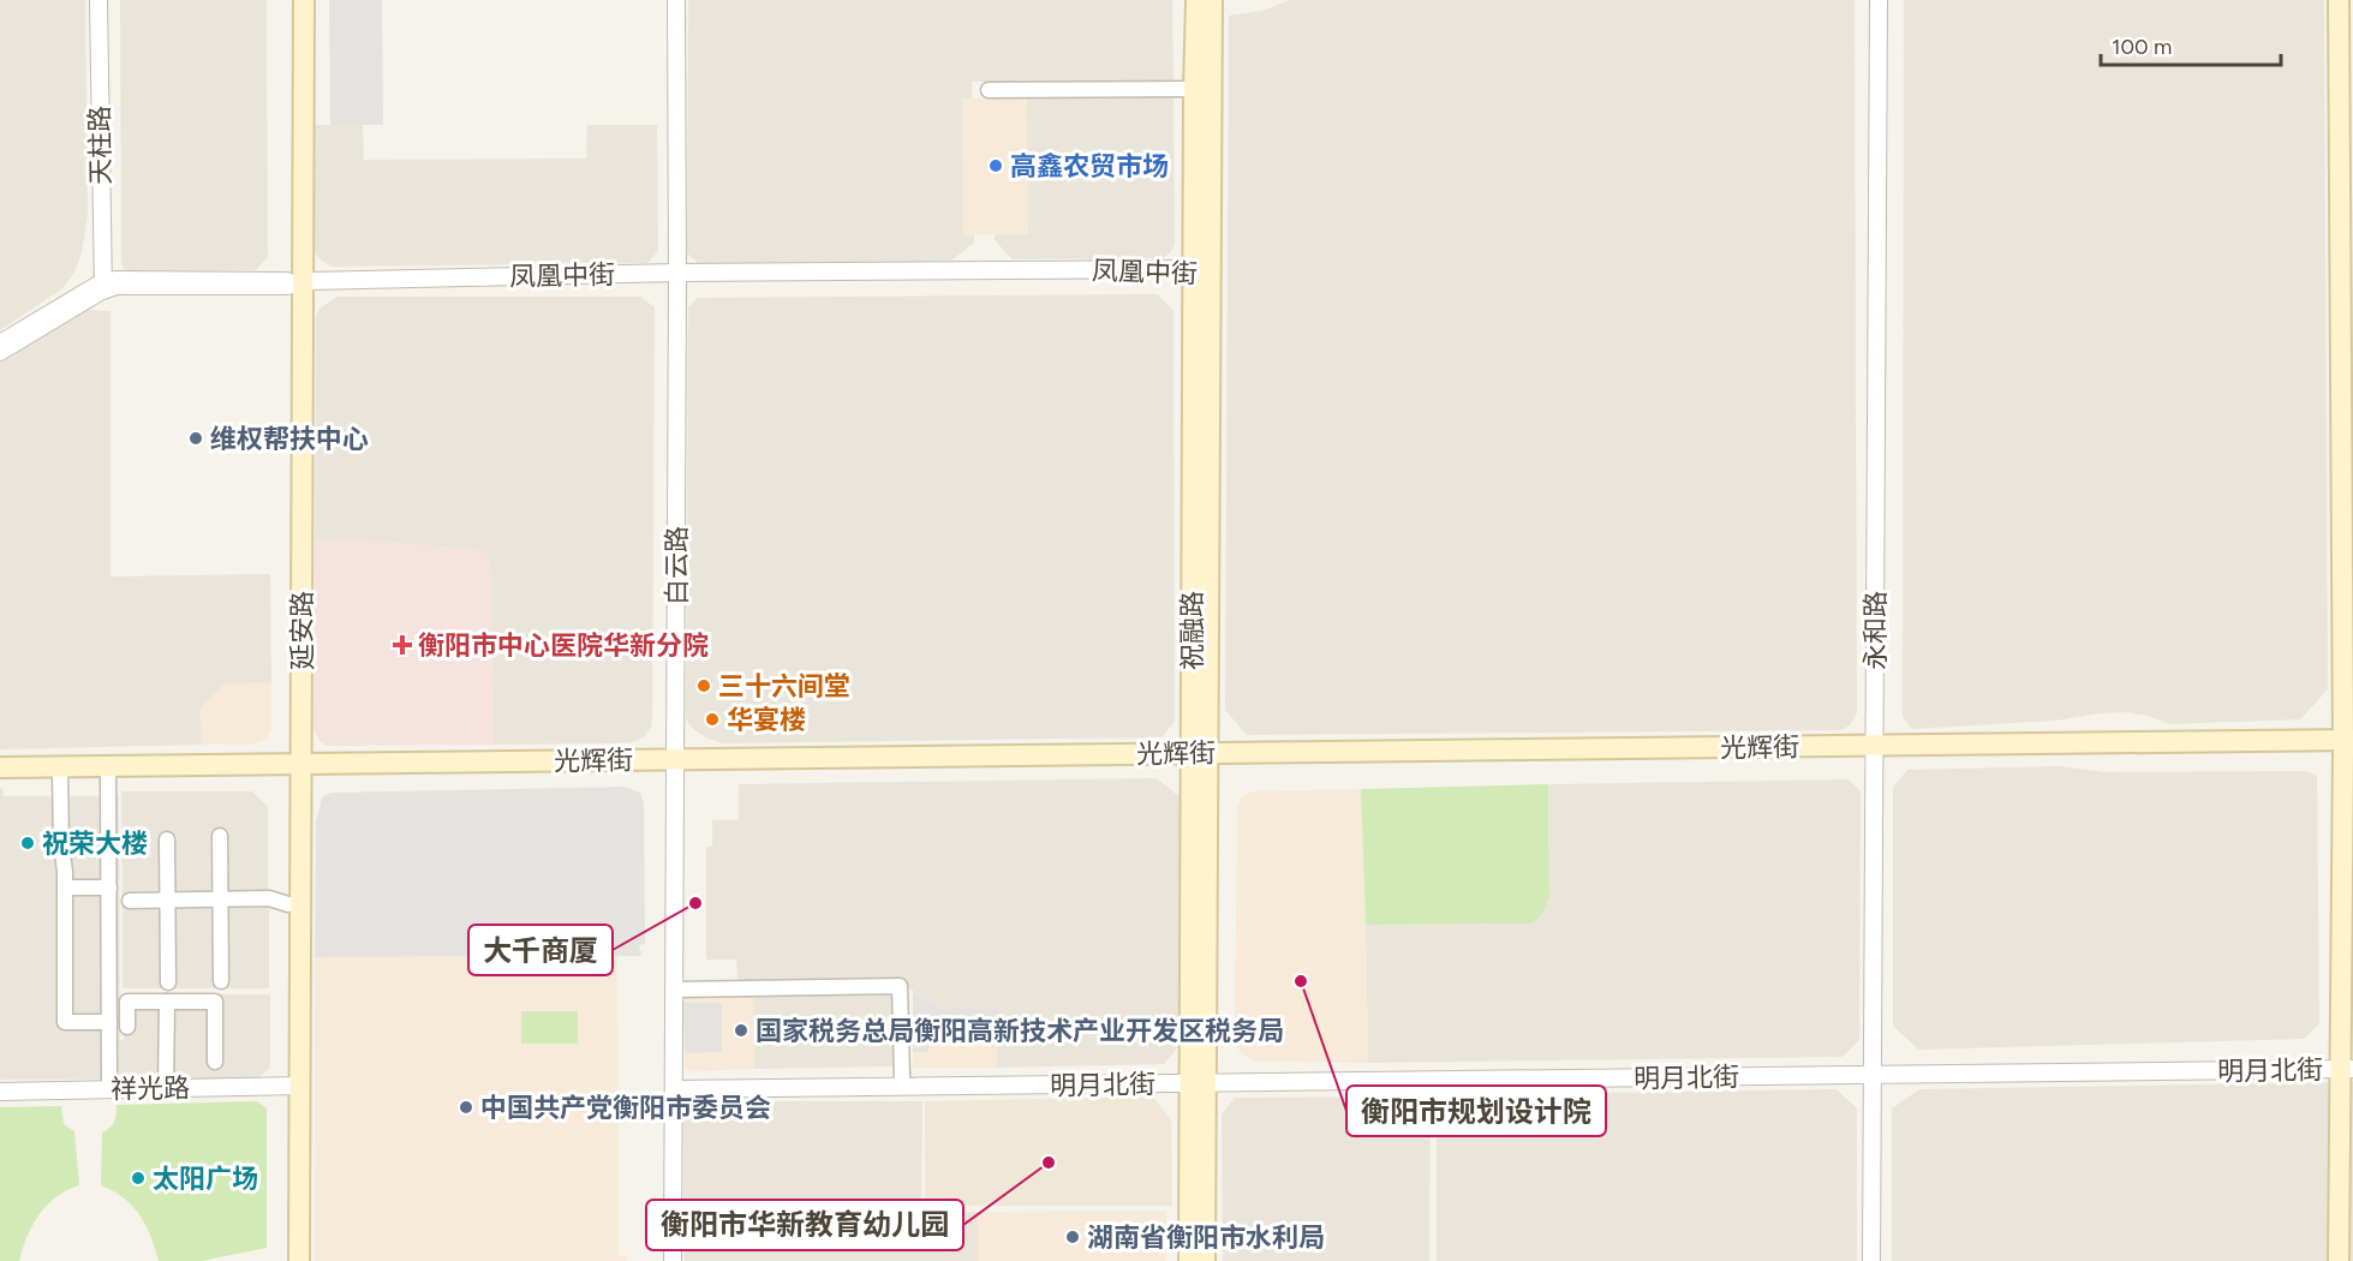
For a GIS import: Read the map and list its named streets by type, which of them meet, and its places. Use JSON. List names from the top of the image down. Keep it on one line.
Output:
{"streets":{"main road":["延安路","祝融路","光辉街"],"street":["天柱路","凤凰中街","白云路","永和路","明月北街","祥光路"]},"crossings":[["天柱路","凤凰中街"],["凤凰中街","白云路"],["凤凰中街","延安路"],["凤凰中街","祝融路"],["白云路","光辉街"],["白云路","明月北街"],["延安路","光辉街"],["延安路","祥光路"],["祝融路","光辉街"],["祝融路","明月北街"],["永和路","光辉街"],["永和路","明月北街"]],"places":{"other":["高鑫农贸市场","维权帮扶中心","三十六间堂","华宴楼","祝荣大楼","大千商厦","衡阳市规划设计院","国家税务总局衡阳高新技术产业开发区税务局","中国共产党衡阳市委员会","衡阳市华新教育幼儿园","太阳广场","湖南省衡阳市水利局"],"health":["衡阳市中心医院华新分院"]},"scale_bar":"100 m"}
